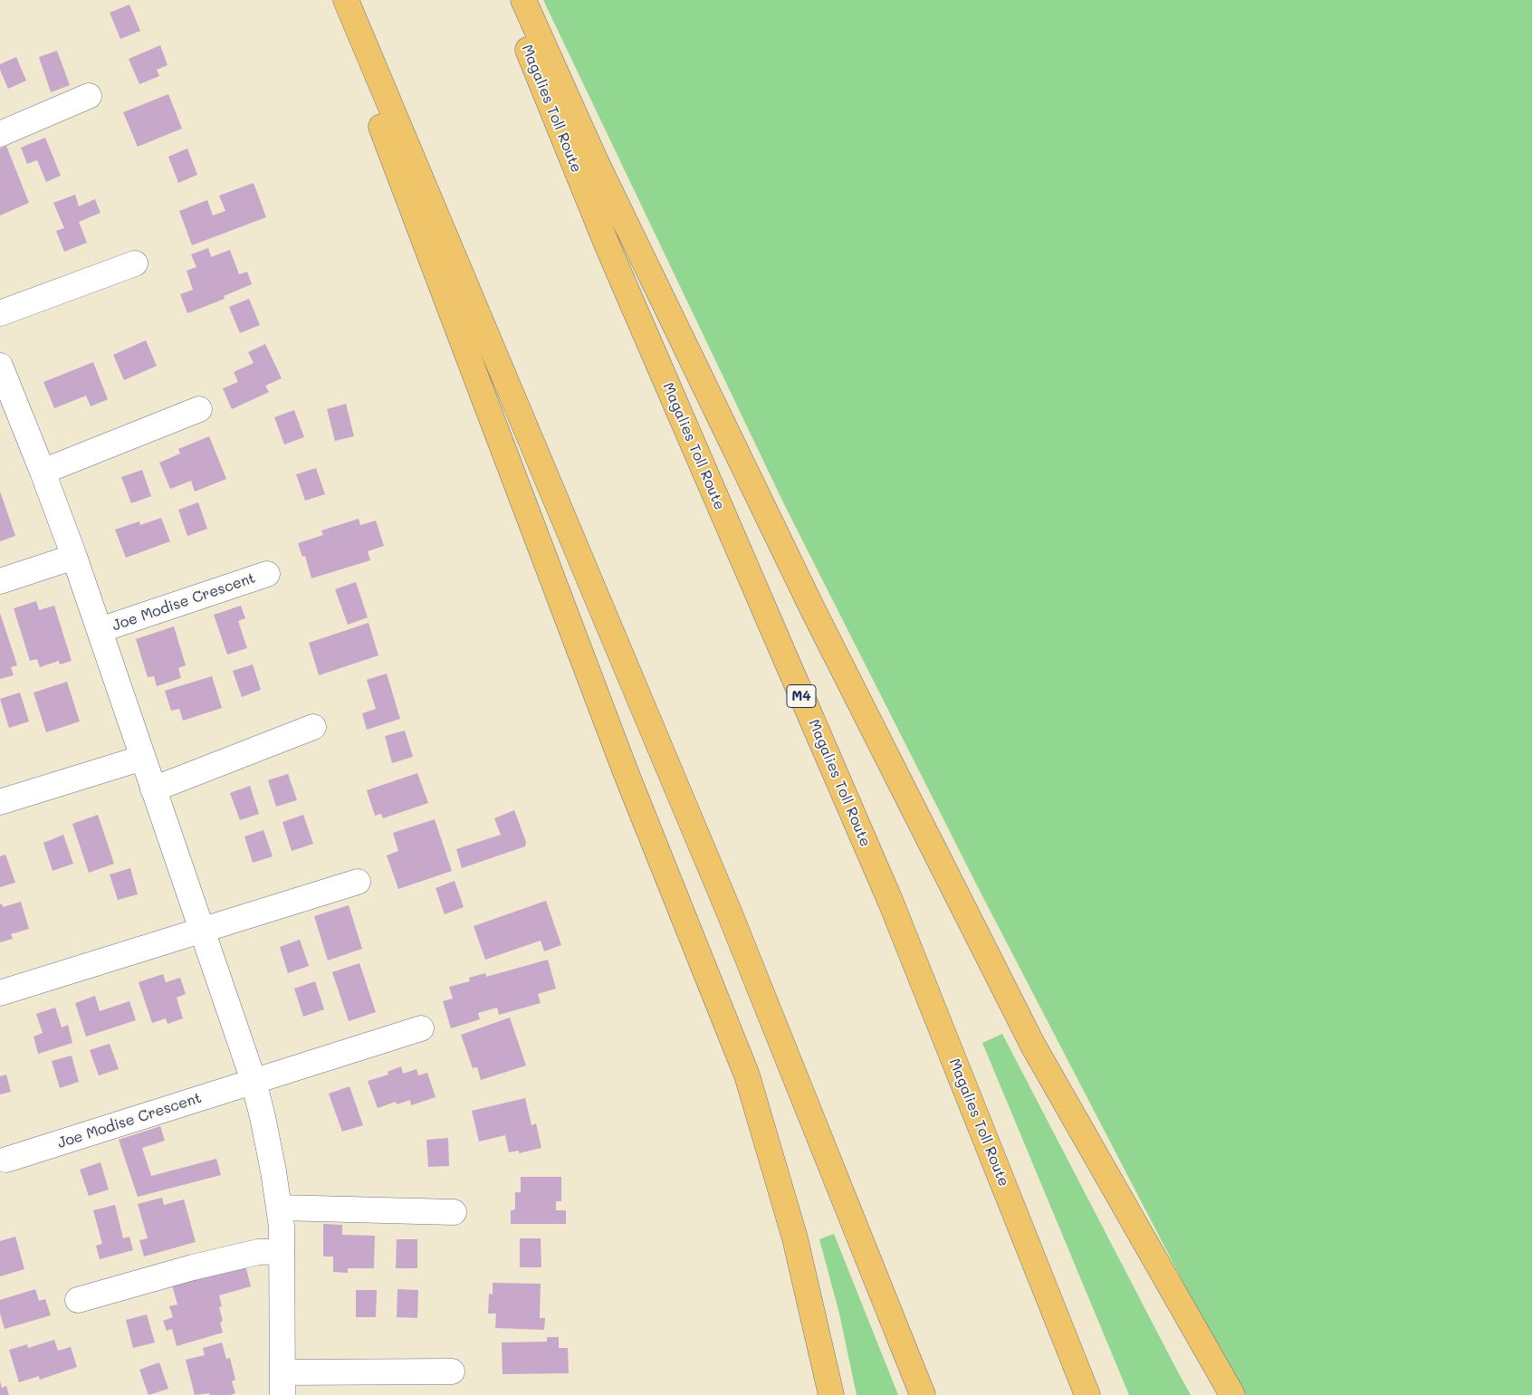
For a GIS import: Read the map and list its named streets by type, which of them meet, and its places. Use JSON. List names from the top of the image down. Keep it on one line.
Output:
{"streets":{"highway":["Magalies Toll Route","M4"],"street":["Joe Modise Crescent"]}}
